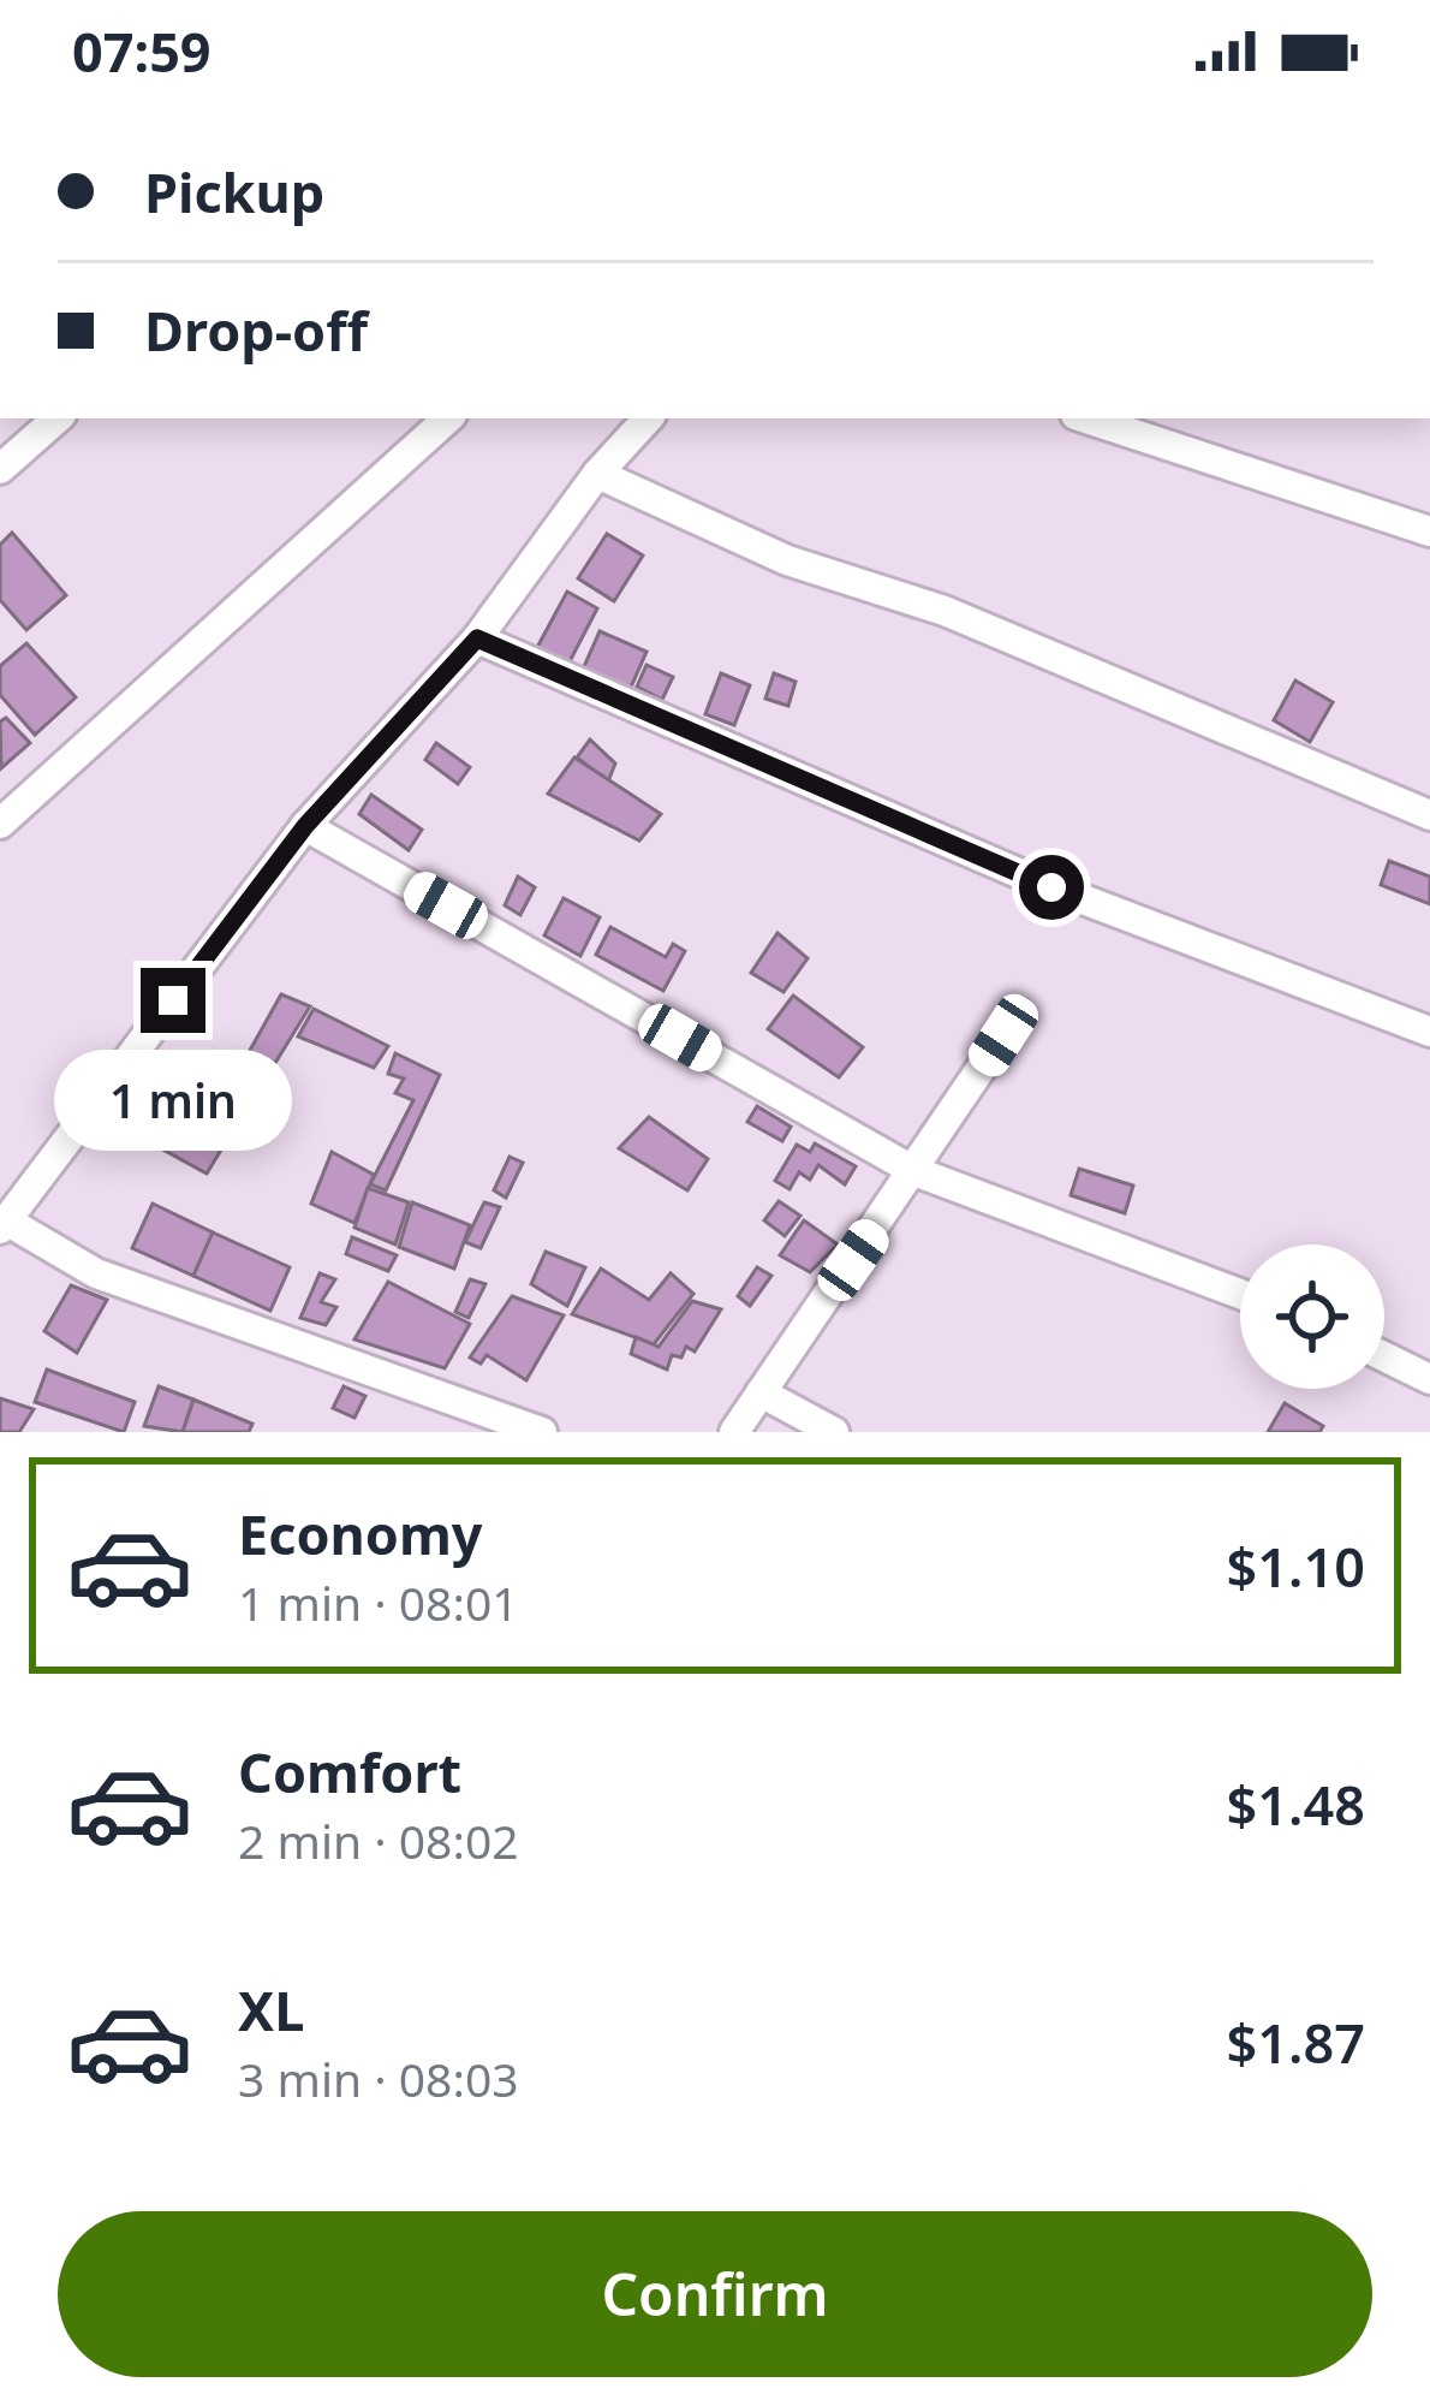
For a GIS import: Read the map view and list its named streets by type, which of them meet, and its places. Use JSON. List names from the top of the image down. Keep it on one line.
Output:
{"page":{"status":"07:59","banner":["Pickup","Drop-off"],"bubble":"1 min","list":[{"name":"Economy","note":"1 min · 08:01","value":"$1.10"},{"name":"Comfort","note":"2 min · 08:02","value":"$1.48"},{"name":"XL","note":"3 min · 08:03","value":"$1.87"}],"buttons":"Confirm"}}
